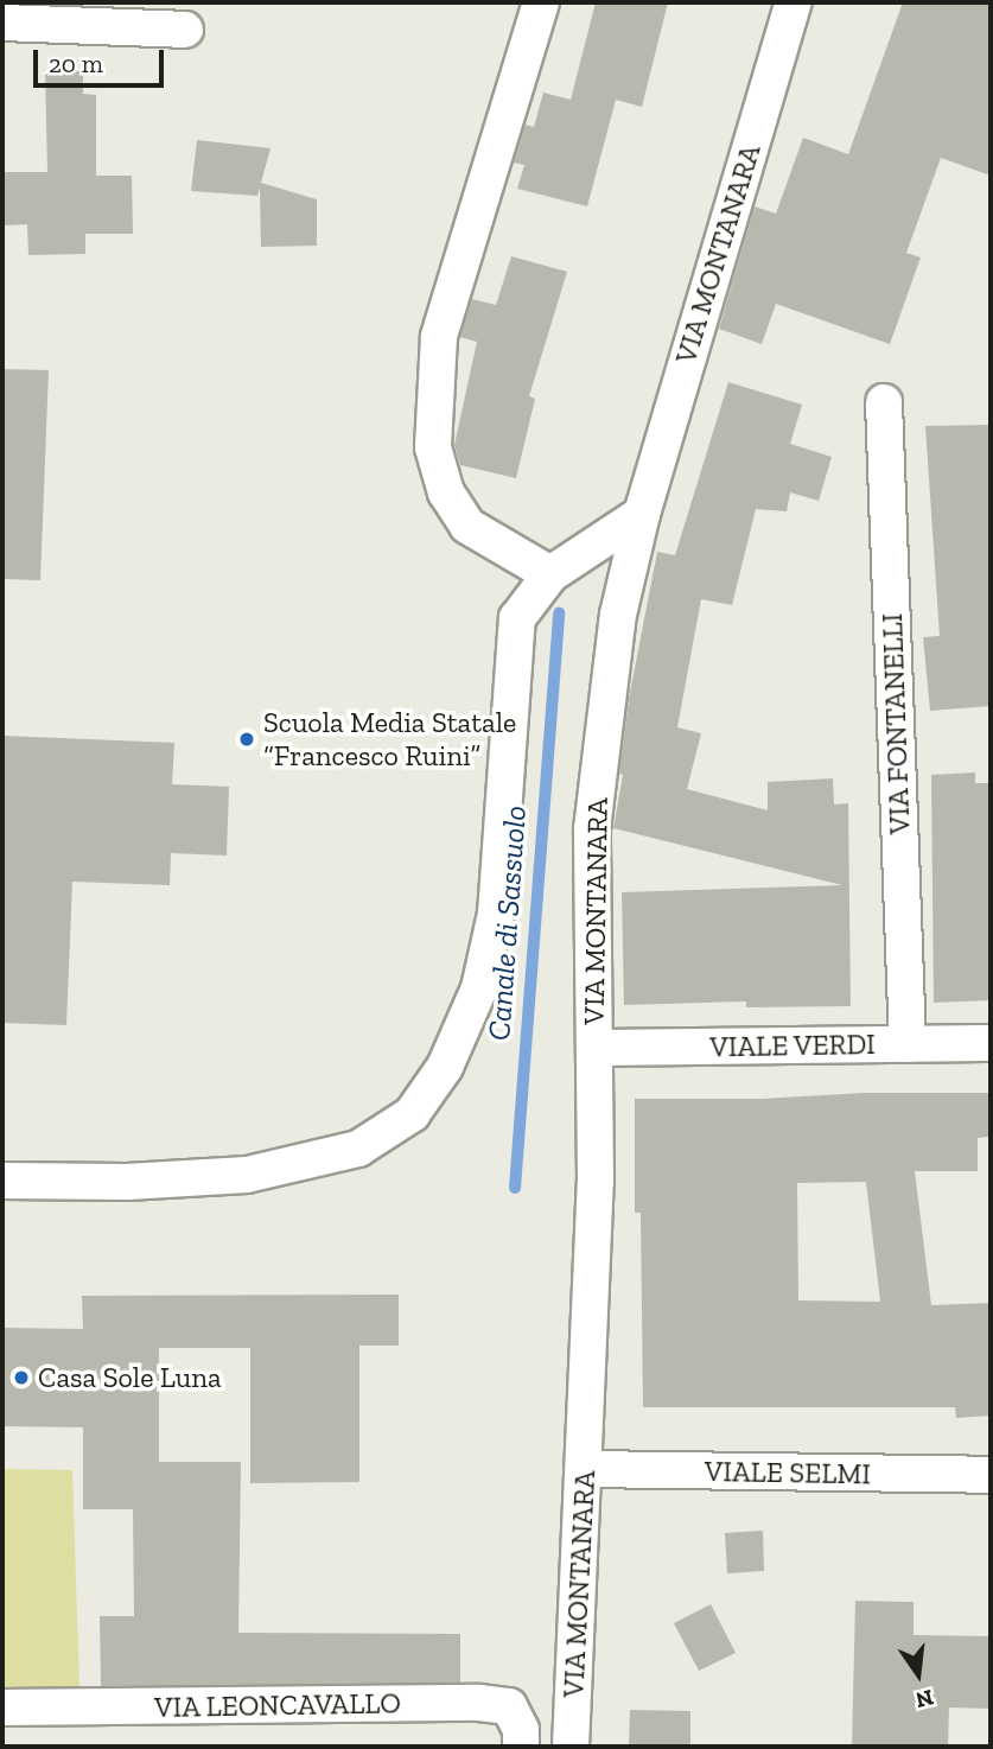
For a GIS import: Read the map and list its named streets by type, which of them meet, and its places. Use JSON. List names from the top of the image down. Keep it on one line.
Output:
{"streets":{"street":["VIA MONTANARA","VIA FONTANELLI","VIALE VERDI","VIALE SELMI","VIA LEONCAVALLO"]},"crossings":[["VIA MONTANARA","VIALE VERDI"],["VIA MONTANARA","VIALE SELMI"],["VIA FONTANELLI","VIALE VERDI"]],"water":["Canale di Sassuolo"],"places":["Scuola Media Statale “Francesco Ruini”","Casa Sole Luna"],"scale_bar":"20 m","north":"bottom"}
